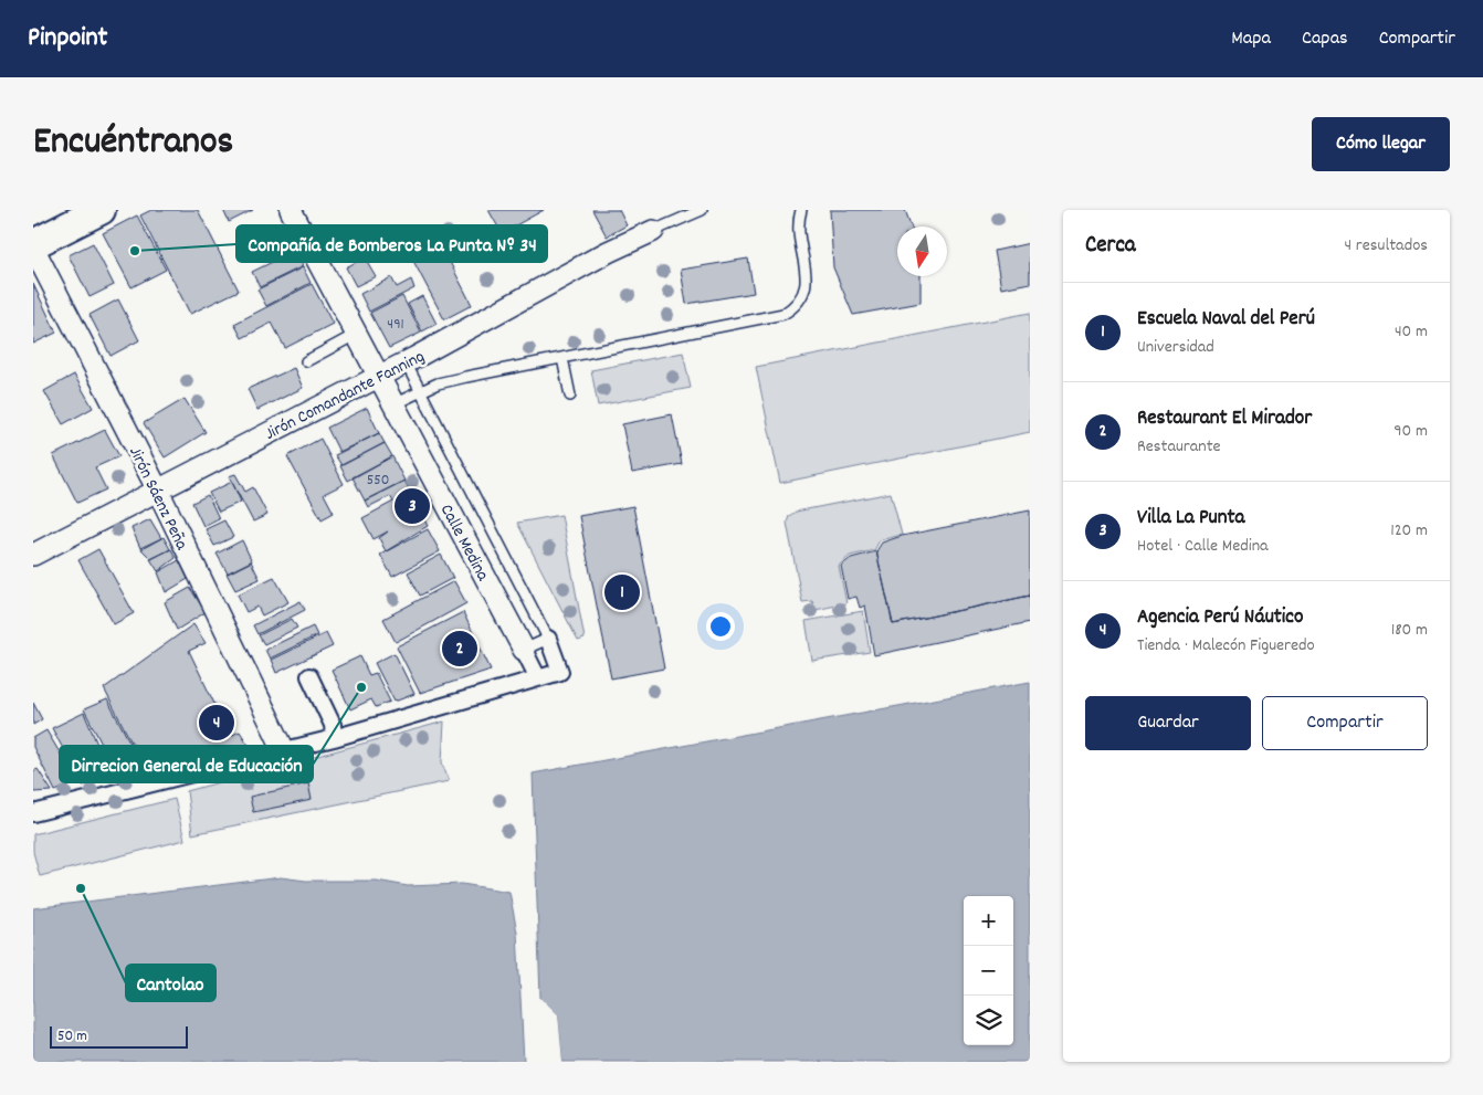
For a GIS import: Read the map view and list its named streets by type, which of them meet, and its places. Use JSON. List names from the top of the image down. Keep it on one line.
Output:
{"streets":{"street":["Jirón Comandante Fanning","Jirón Sáenz Peña","Calle Medina"]},"crossings":[["Jirón Comandante Fanning","Jirón Sáenz Peña"],["Jirón Comandante Fanning","Calle Medina"]],"places":["Compañía de Bomberos La Punta Nº 34","Dirrecion General de Educación","Cantolao"],"house_numbers":["491","550"],"scale_bar":"50 m","north":"bottom","page":{"header":"Pinpoint","nav":["Mapa","Capas","Compartir"],"title":"Encuéntranos","buttons":["Cómo llegar",["Guardar","Compartir"]],"heading":["Cerca","4 resultados"],"list":[{"mark":"1","name":"Escuela Naval del Perú","note":"Universidad","value":"40 m"},{"mark":"2","name":"Restaurant El Mirador","note":"Restaurante","value":"90 m"},{"mark":"3","name":"Villa La Punta","note":"Hotel · Calle Medina","value":"120 m"},{"mark":"4","name":"Agencia Perú Náutico","note":"Tienda · Malecón Figueredo","value":"180 m"}],"pins":["3","1","2","4"],"map_buttons":["+","−"],"scale":"50 m"}}
